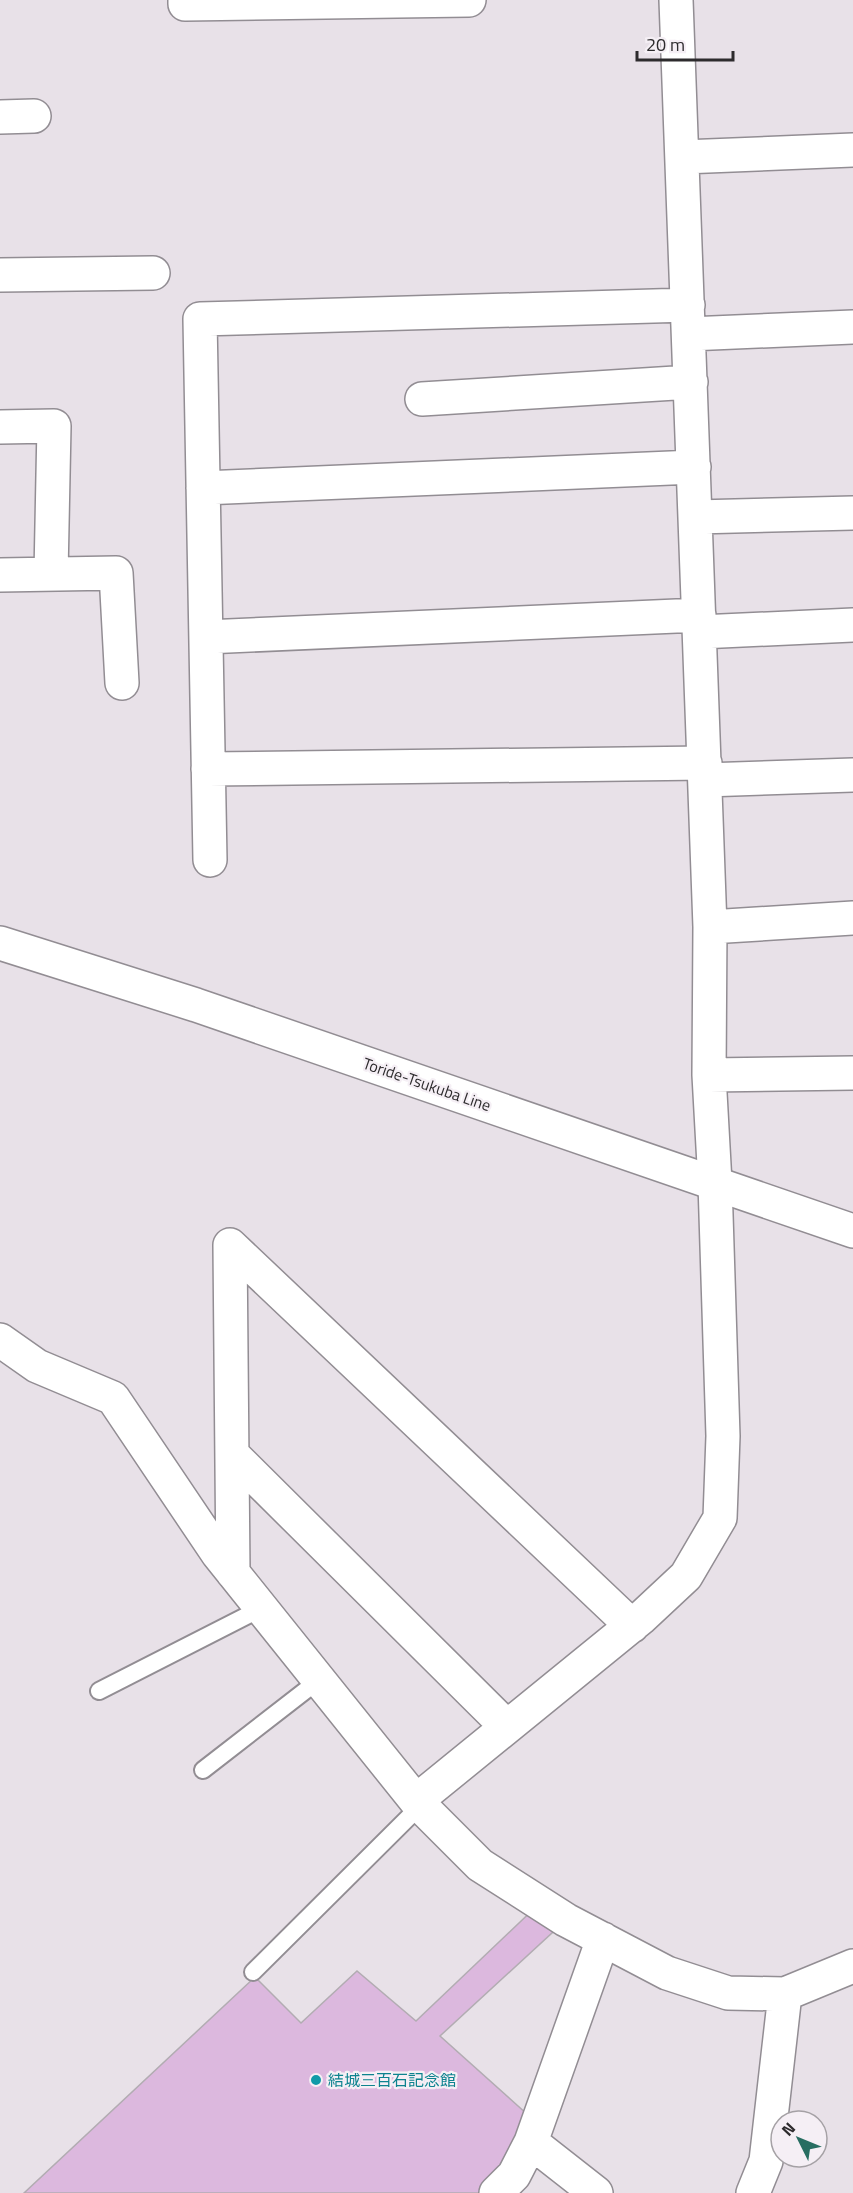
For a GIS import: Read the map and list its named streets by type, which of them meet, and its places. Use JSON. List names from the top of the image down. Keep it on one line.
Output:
{"streets":{"street":["Toride-Tsukuba Line"]},"places":["結城三百石記念館"],"scale_bar":"20 m","north":"top left"}
